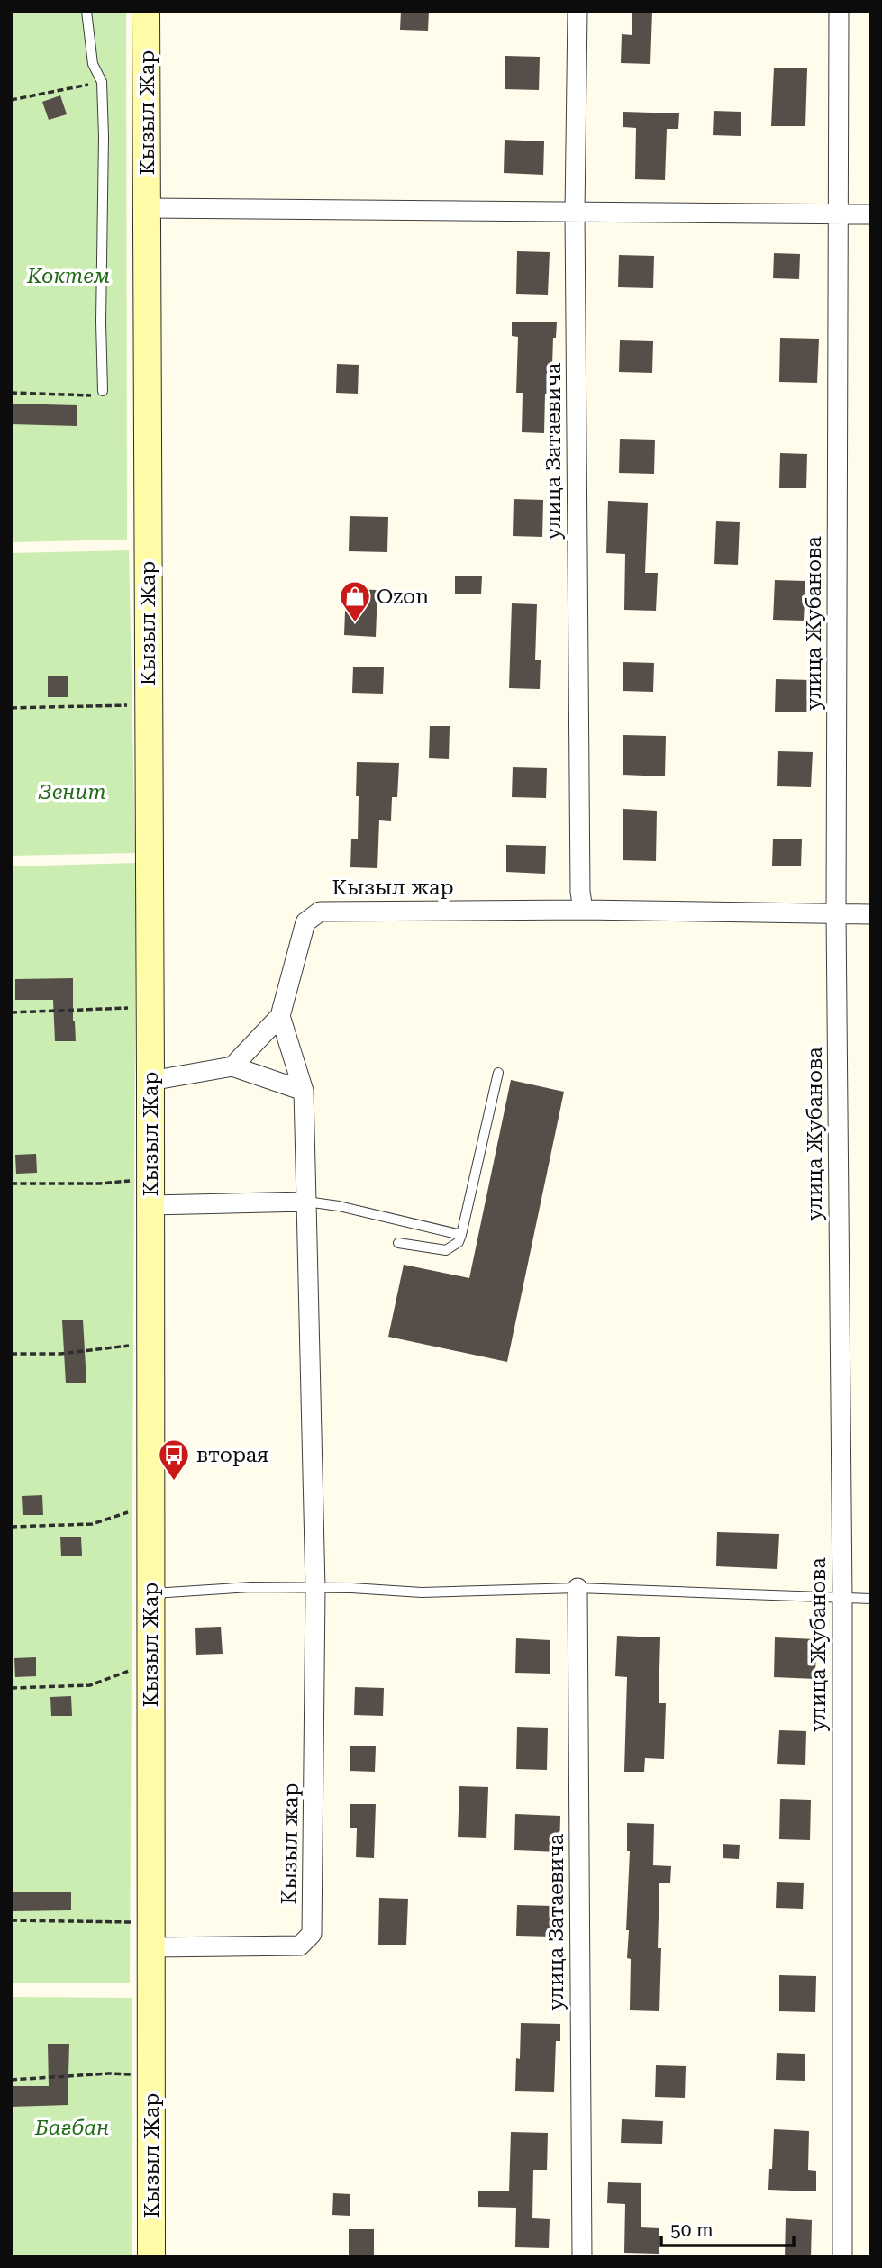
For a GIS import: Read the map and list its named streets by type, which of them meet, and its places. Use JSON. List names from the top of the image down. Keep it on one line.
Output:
{"streets":{"main road":["Кызыл Жар"],"street":["улица Затаевича","улица Жубанова","Кызыл жар"]},"crossings":[["Кызыл Жар","Кызыл жар"],["улица Затаевича","Кызыл жар"],["улица Жубанова","Кызыл жар"]],"parks":["Көктем","Зенит","Бағбан"],"places":{"shop":["Ozon"],"bus stop":["вторая"]},"scale_bar":"50 m"}
